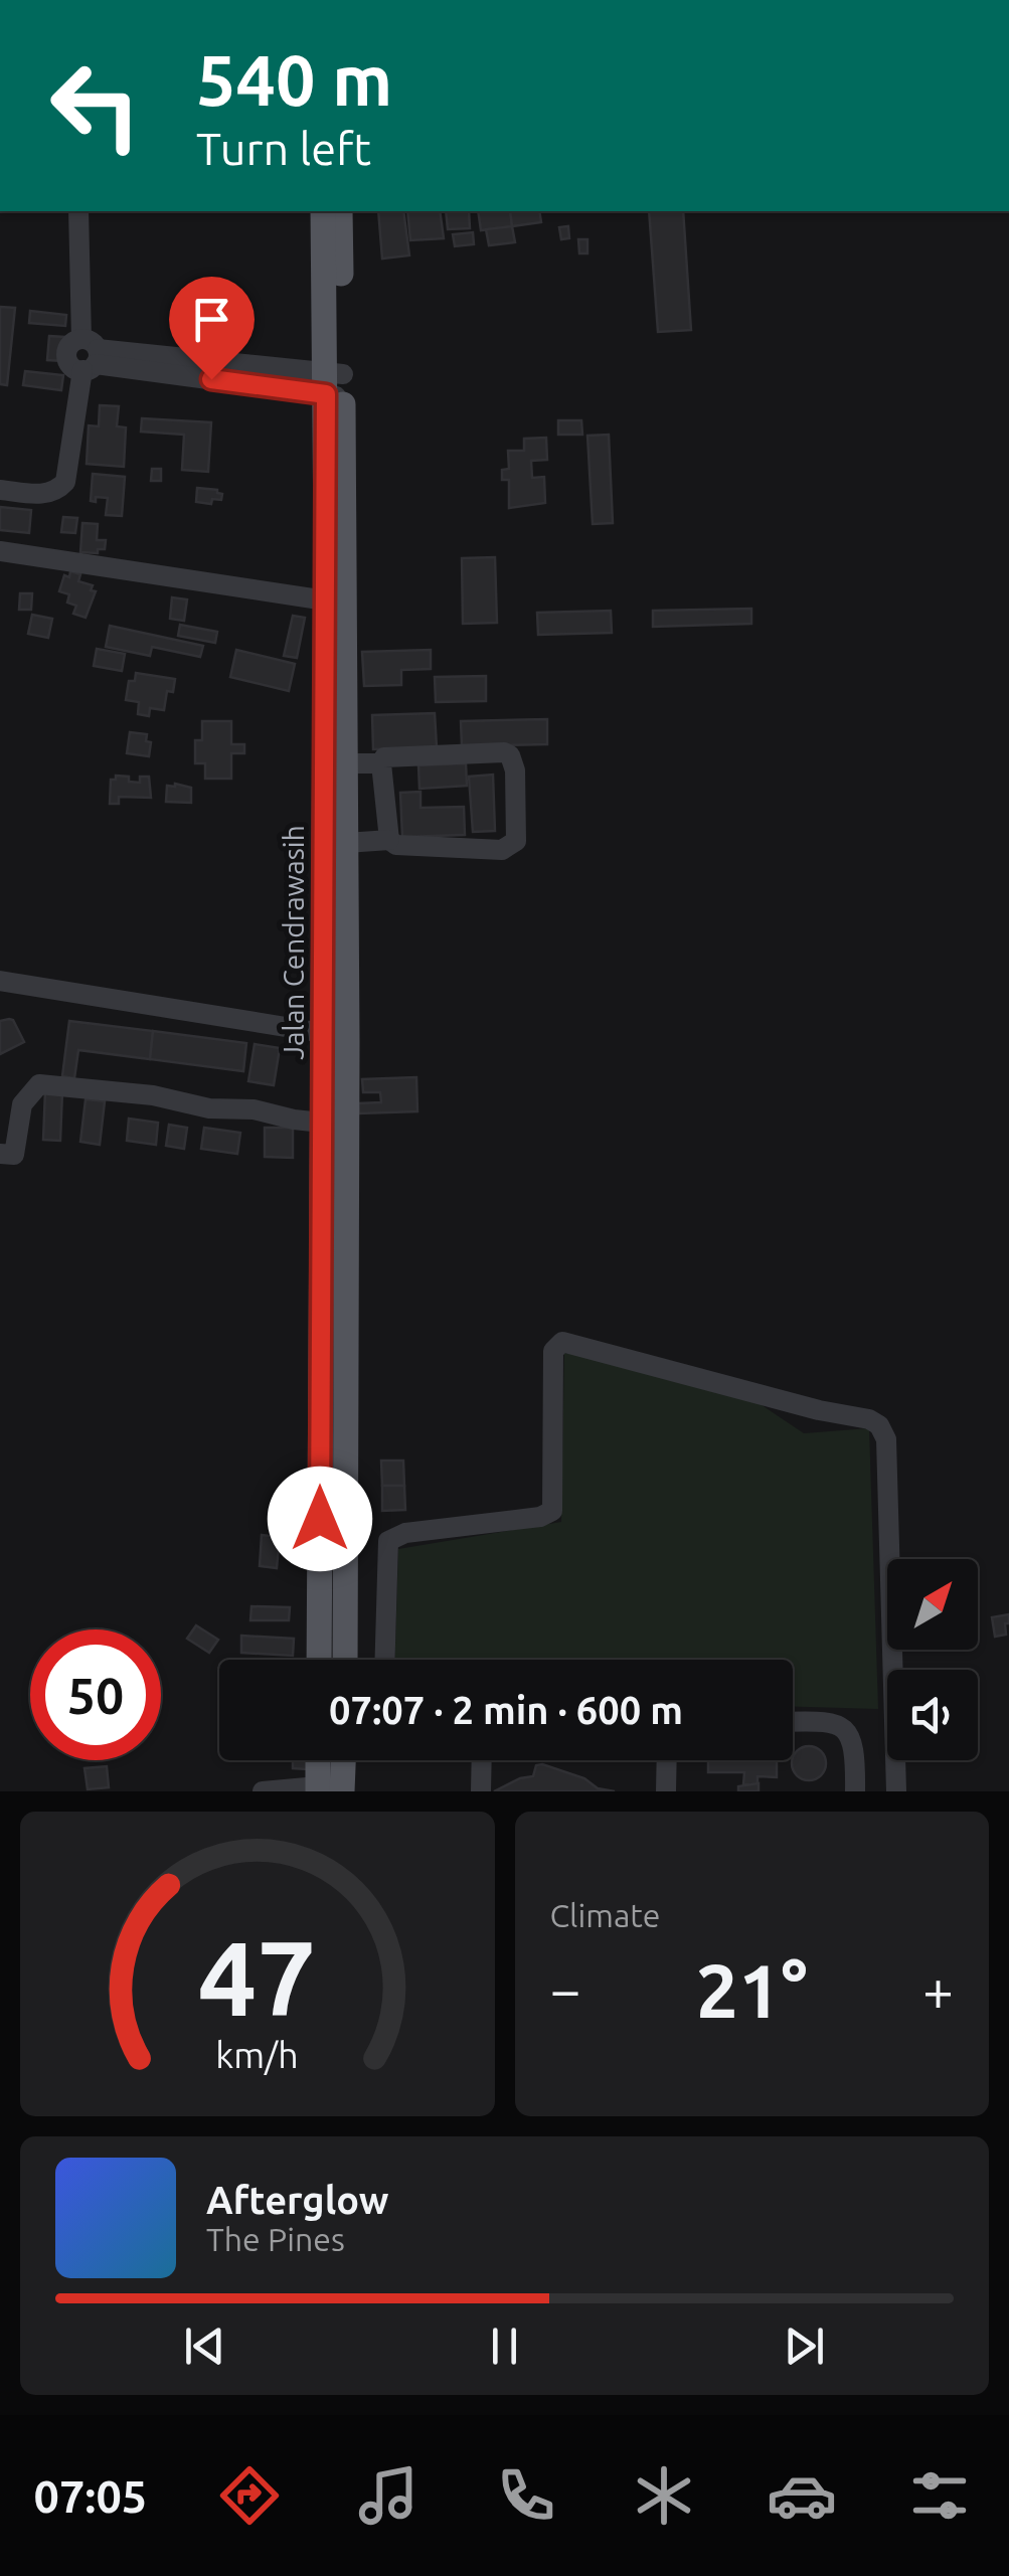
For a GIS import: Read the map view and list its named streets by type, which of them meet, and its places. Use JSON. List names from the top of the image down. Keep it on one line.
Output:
{"streets":{"main road":["Jalan Cendrawasih"]},"north":"top right","page":{"turn":["540 m","Turn left"],"limit":"50","trip":"07:07 · 2 min · 600 m","tile":"Climate","heat":["−","21°","+"],"song":["Afterglow","The Pines"],"tabs":"07:05","gauge":["47","km/h"]}}
